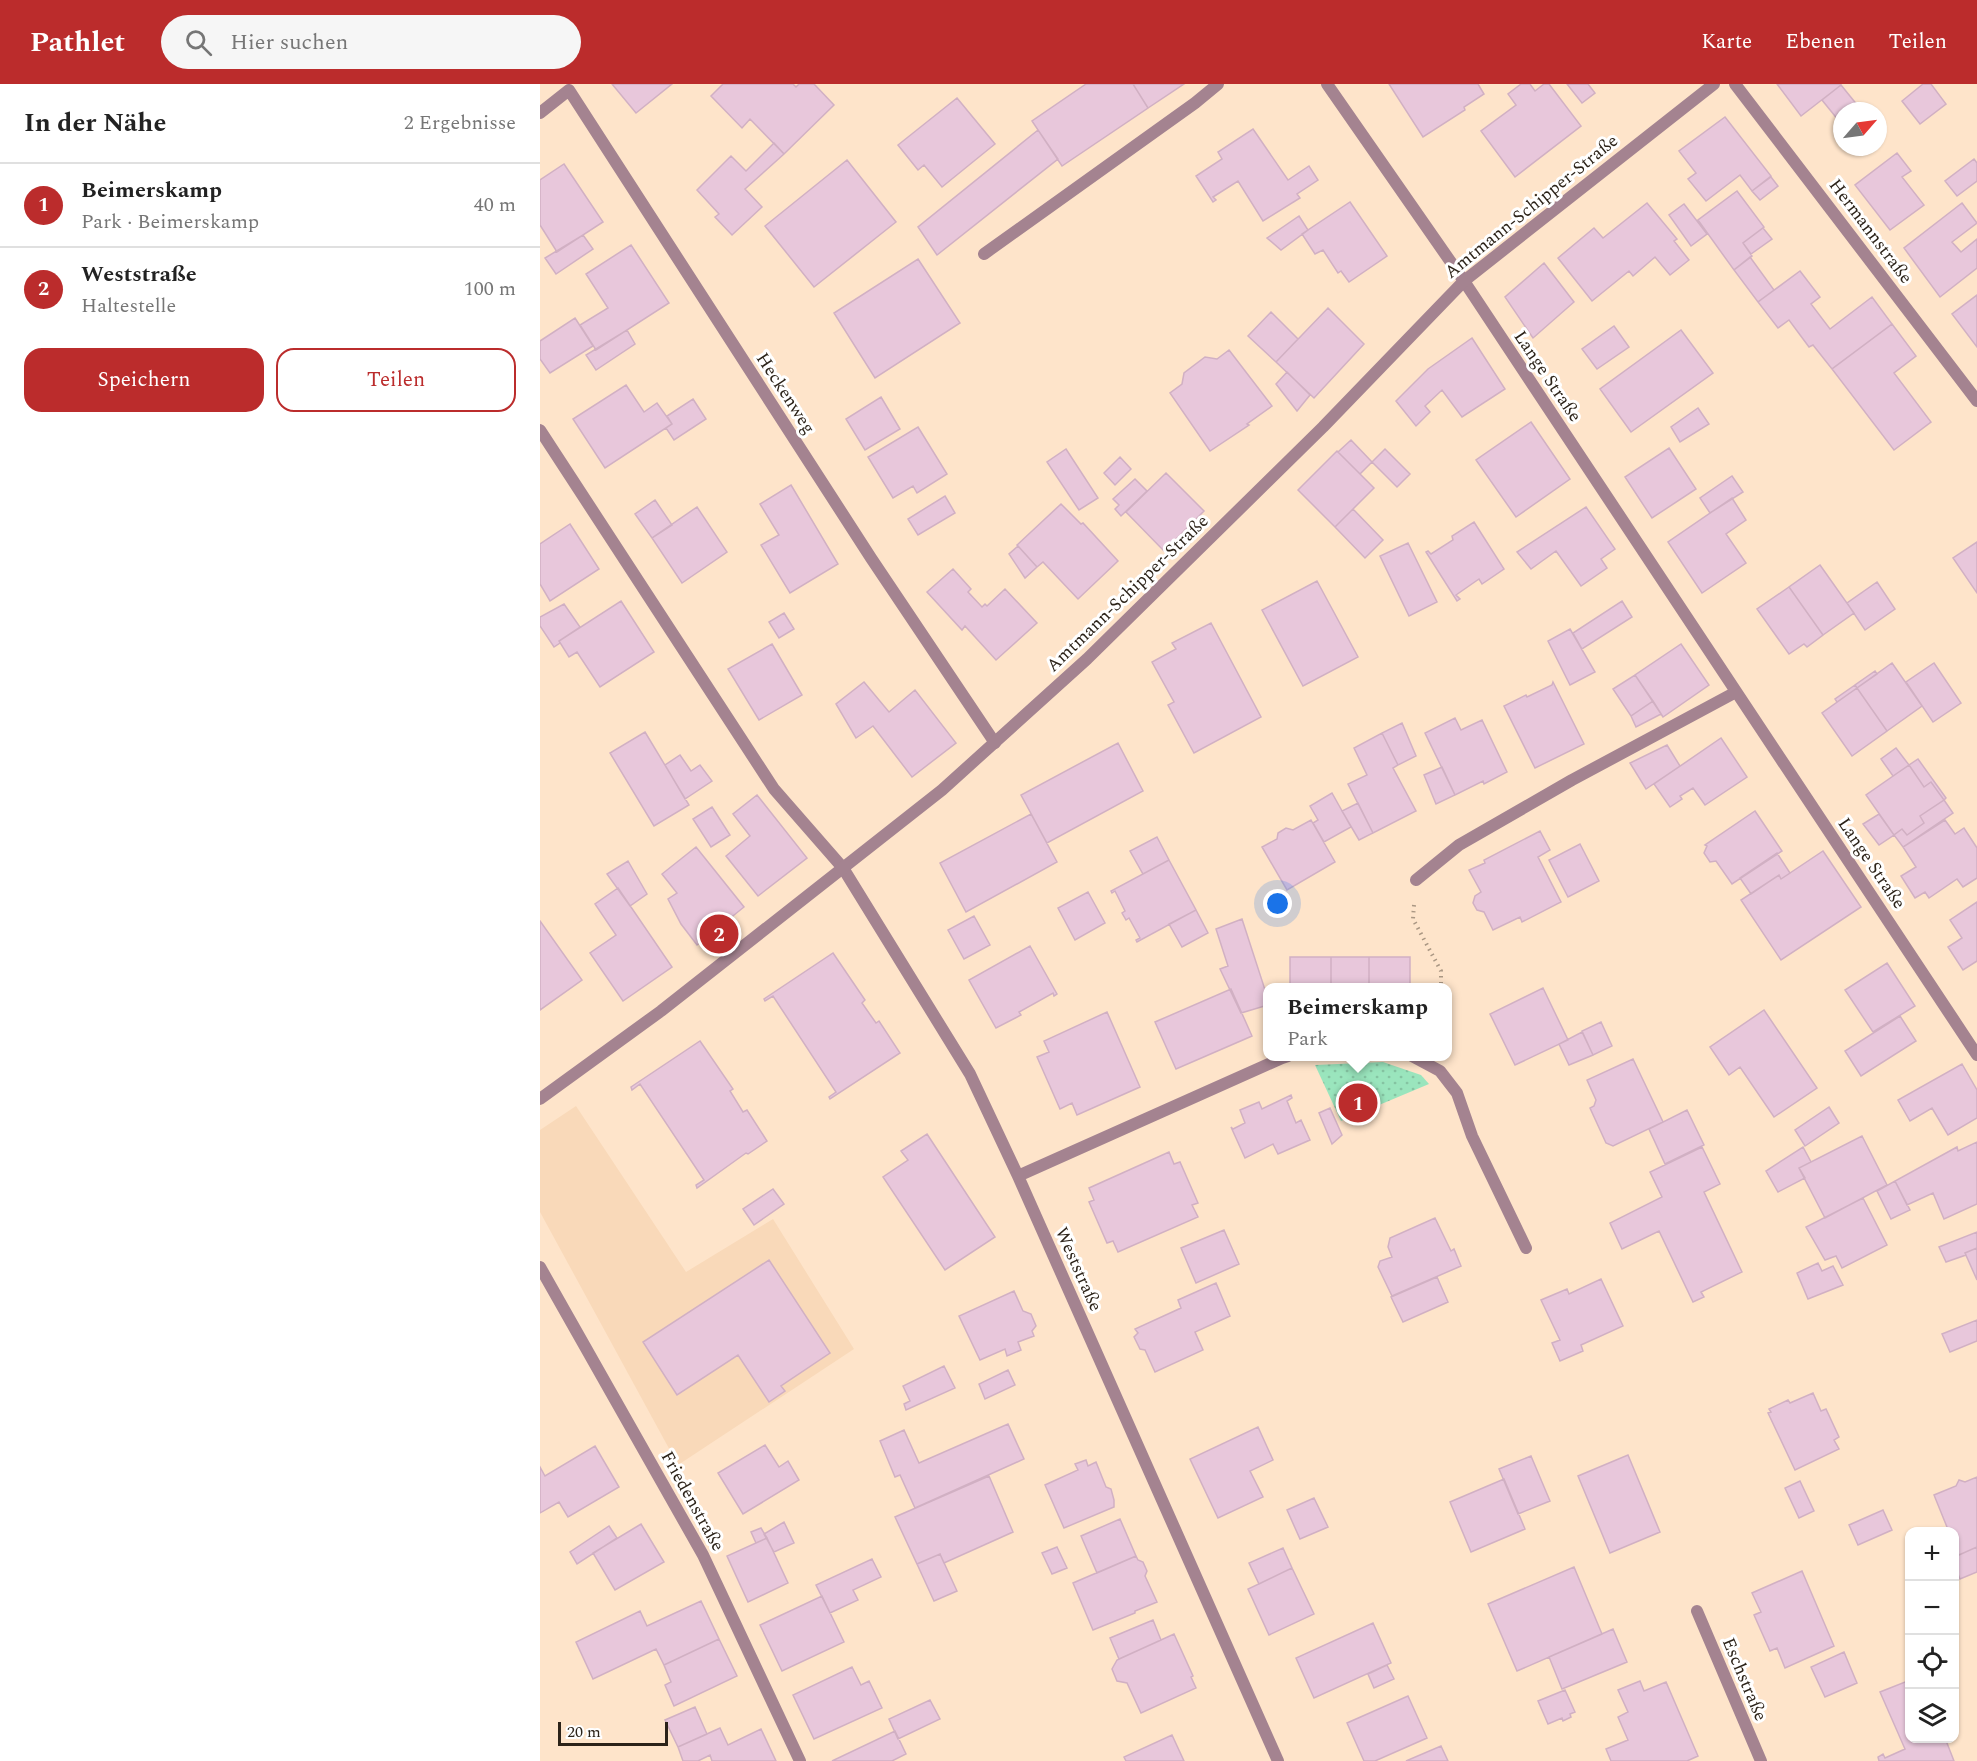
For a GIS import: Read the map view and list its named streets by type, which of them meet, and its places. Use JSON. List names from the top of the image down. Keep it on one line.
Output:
{"streets":{"street":["Amtmann-Schipper-Straße","Hermannstraße","Lange Straße","Heckenweg","Weststraße","Friedenstraße","Eschstraße"]},"crossings":[["Amtmann-Schipper-Straße","Lange Straße"],["Amtmann-Schipper-Straße","Heckenweg"],["Amtmann-Schipper-Straße","Weststraße"]],"scale_bar":"20 m","north":"top right","page":{"header":"Pathlet","search":"Hier suchen","nav":["Karte","Ebenen","Teilen"],"heading":["In der Nähe","2 Ergebnisse"],"list":[{"mark":"1","name":"Beimerskamp","note":"Park · Beimerskamp","value":"40 m"},{"mark":"2","name":"Weststraße","note":"Haltestelle","value":"100 m"}],"buttons":["Speichern","Teilen"],"pins":["2","1"],"popup":["Beimerskamp","Park"],"map_buttons":["+","−"],"scale":"20 m"}}
